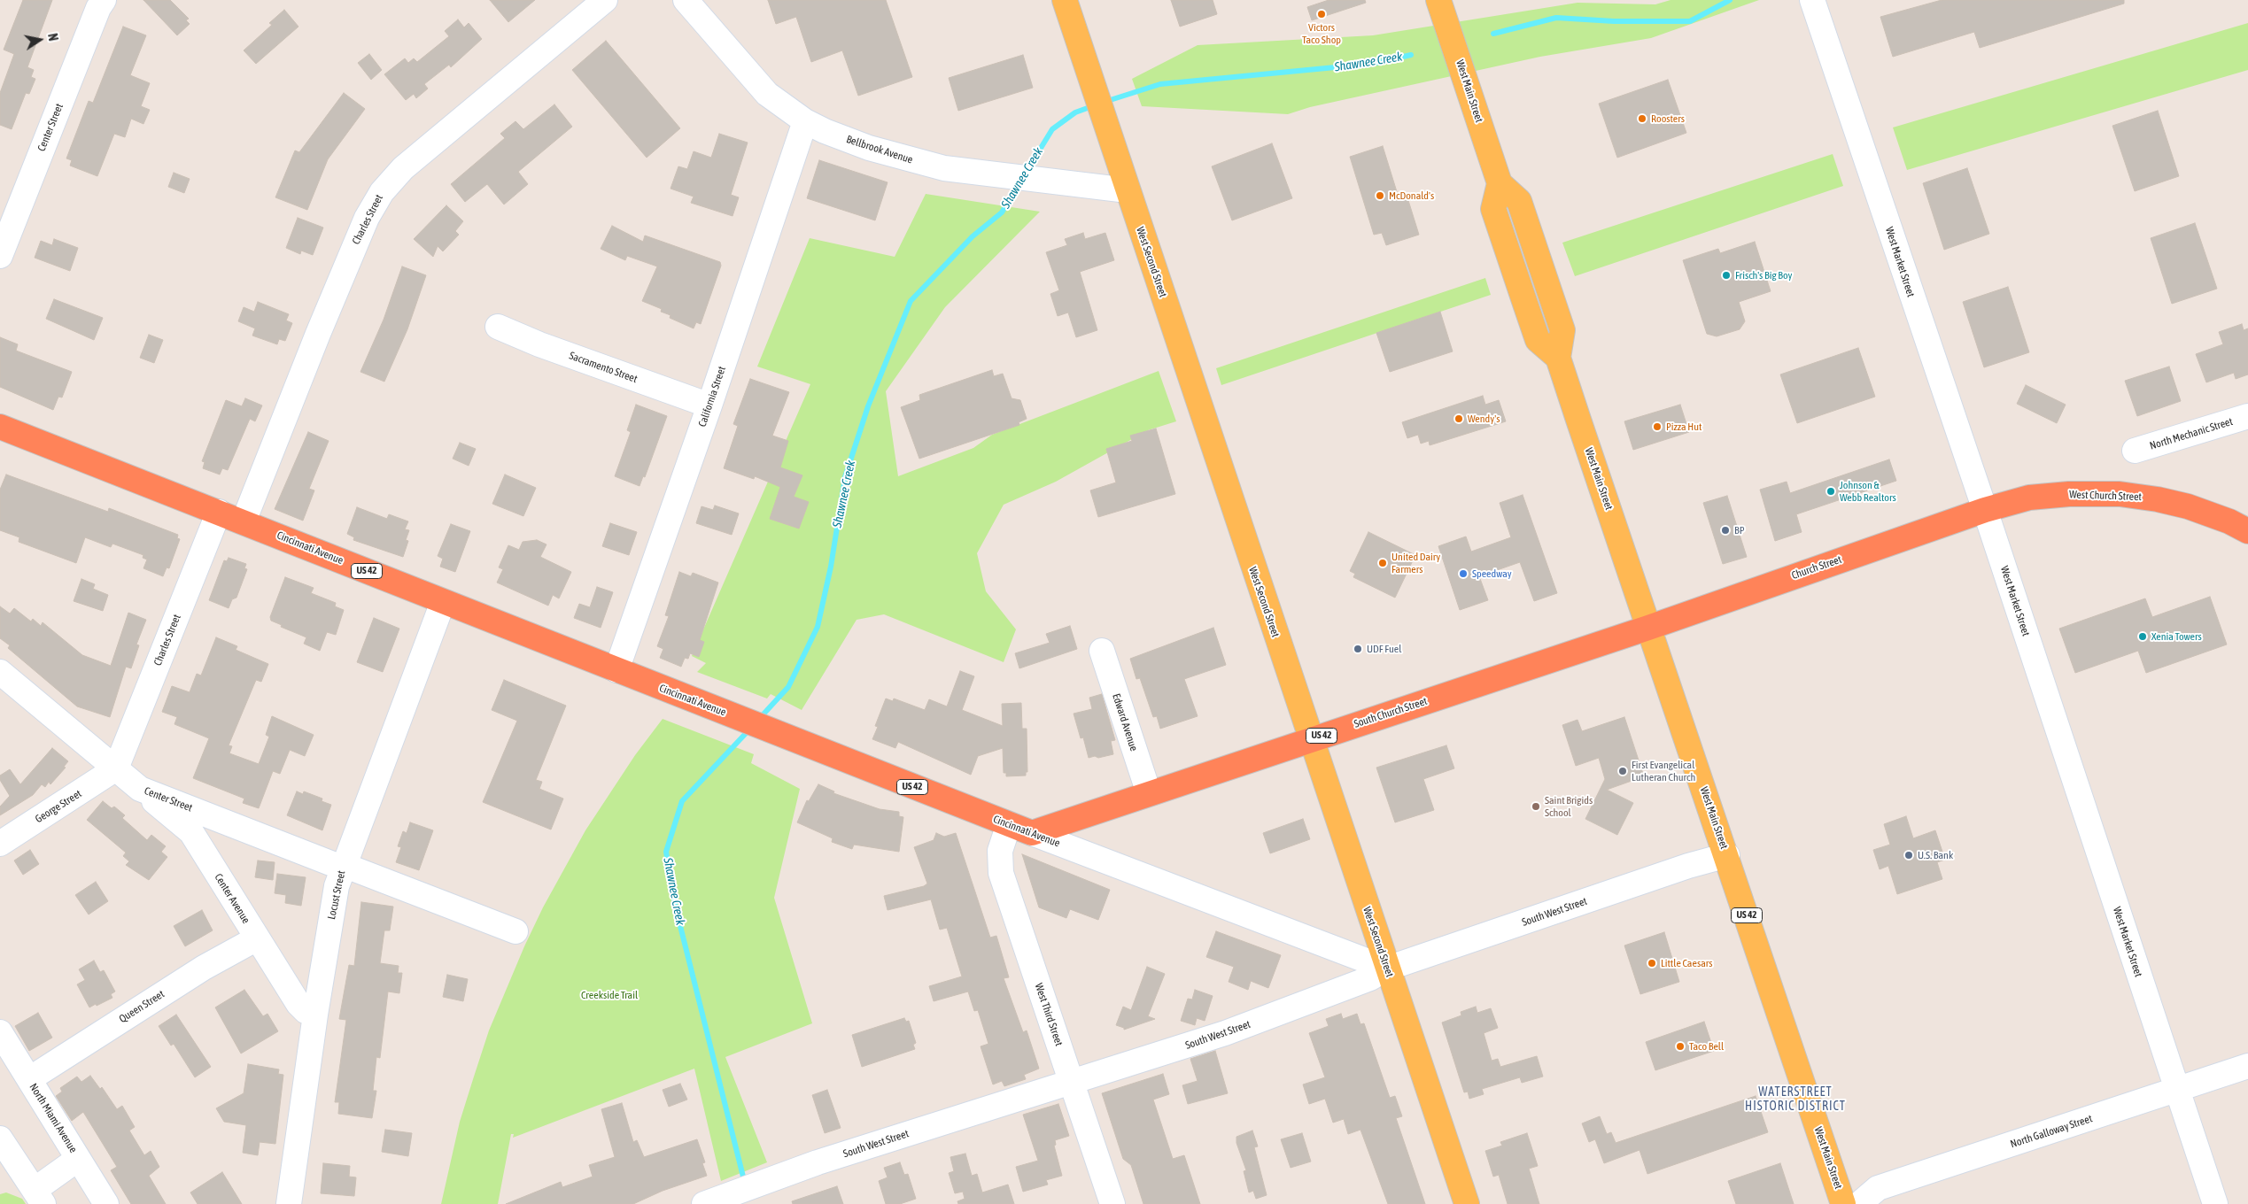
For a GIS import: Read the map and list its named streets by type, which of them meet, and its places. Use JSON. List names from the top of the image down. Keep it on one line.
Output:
{"streets":{"highway":["West Church Street","Cincinnati Avenue","Church Street","US 42","South Church Street"],"main road":["West Main Street","West Second Street"],"street":["Center Street","Bellbrook Avenue","Charles Street","West Market Street","Sacramento Street","California Street","North Mechanic Street","Edward Avenue","George Street","Locust Street","Center Avenue","South West Street","Queen Street","West Third Street","North Miami Avenue","North Galloway Street"]},"crossings":[["West Main Street","Church Street"],["West Main Street","South Church Street"],["West Main Street","South West Street"],["Center Street","Charles Street"],["Center Street","George Street"],["Center Street","Locust Street"],["Center Street","Center Avenue"],["Bellbrook Avenue","West Second Street"],["Bellbrook Avenue","California Street"],["Charles Street","Cincinnati Avenue"],["Charles Street","George Street"],["West Second Street","Cincinnati Avenue"],["West Second Street","South Church Street"],["West Second Street","South West Street"],["West Market Street","West Church Street"],["West Market Street","Church Street"],["West Market Street","North Galloway Street"],["Sacramento Street","California Street"],["California Street","Cincinnati Avenue"],["West Church Street","Church Street"],["Cincinnati Avenue","South Church Street"],["Cincinnati Avenue","Locust Street"],["Cincinnati Avenue","South West Street"],["Cincinnati Avenue","West Third Street"],["Church Street","South Church Street"],["South Church Street","Edward Avenue"],["Locust Street","Center Avenue"],["Center Avenue","Queen Street"],["South West Street","West Third Street"],["Queen Street","North Miami Avenue"]],"districts":["WATERSTREET HISTORIC DISTRICT"],"water":["Shawnee Creek"],"parks":["Creekside Trail"],"places":["Victors Taco Shop","Roosters","McDonald's","Frisch's Big Boy","Wendy's","Pizza Hut","Johnson & Webb Realtors","BP","United Dairy Farmers","Speedway","Xenia Towers","UDF Fuel","First Evangelical Lutheran Church","Saint Brigids School","U.S. Bank","Little Caesars","Taco Bell"],"north":"right"}
